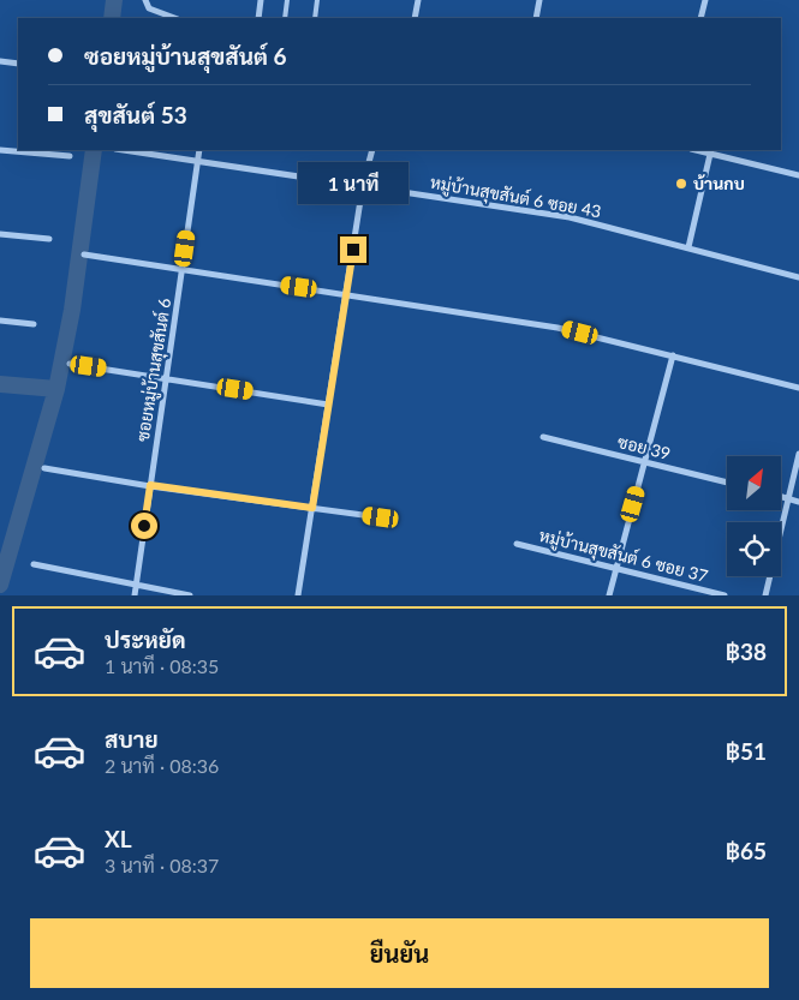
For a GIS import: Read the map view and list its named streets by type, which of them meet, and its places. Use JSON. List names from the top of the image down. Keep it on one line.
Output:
{"streets":{"street":["หมู่บ้านสุขสันต์ 6 ซอย 43","ซอยหมู่บ้านสุขสันต์ 6","ซอย 39","หมู่บ้านสุขสันต์ 6 ซอย 37"]},"crossings":[["หมู่บ้านสุขสันต์ 6 ซอย 43","ซอยหมู่บ้านสุขสันต์ 6"]],"places":["บ้านกบ"],"north":"top right","page":{"banner":["ซอยหมู่บ้านสุขสันต์ 6","สุขสันต์ 53"],"bubble":"1 นาที","list":[{"name":"ประหยัด","note":"1 นาที · 08:35","value":"฿38"},{"name":"สบาย","note":"2 นาที · 08:36","value":"฿51"},{"name":"XL","note":"3 นาที · 08:37","value":"฿65"}],"buttons":"ยืนยัน"}}
